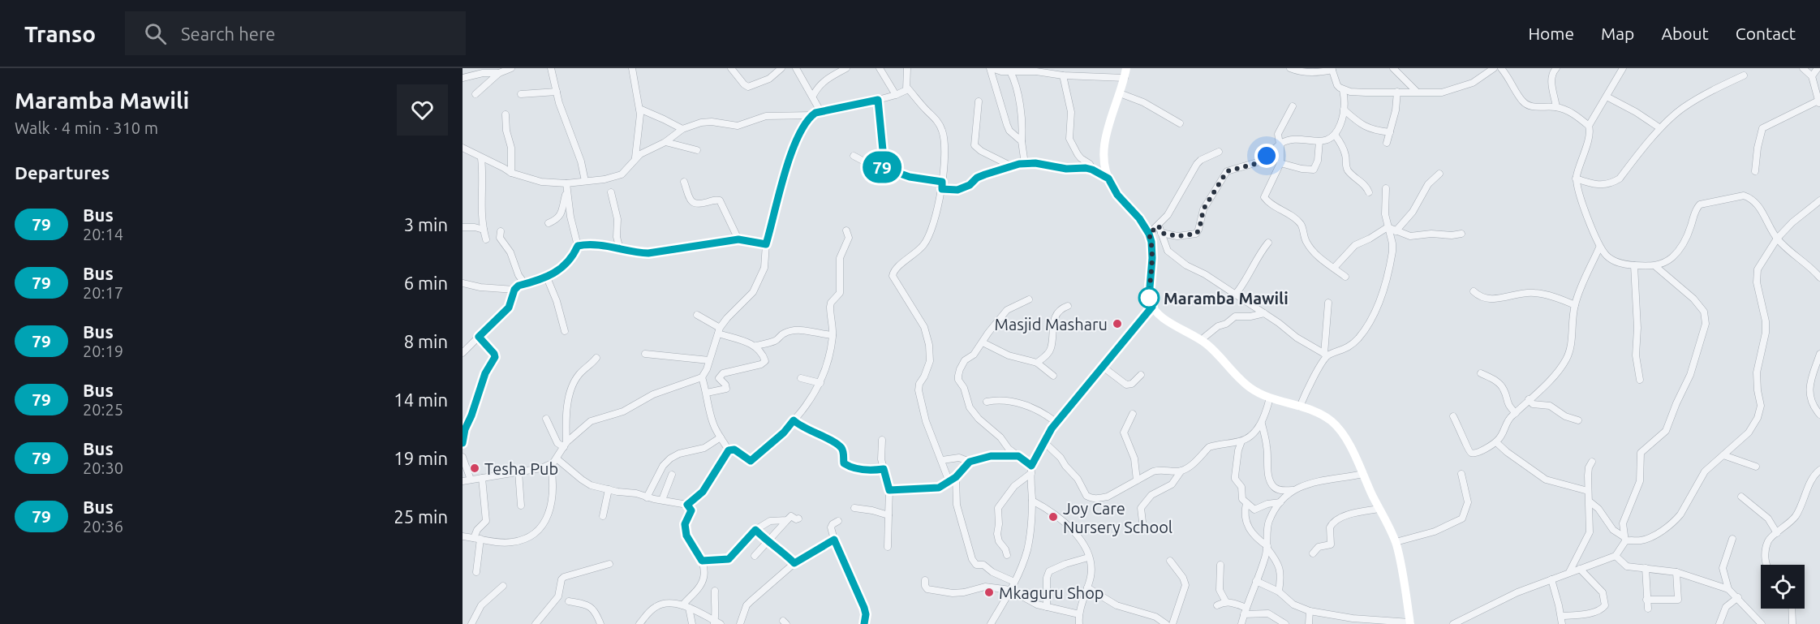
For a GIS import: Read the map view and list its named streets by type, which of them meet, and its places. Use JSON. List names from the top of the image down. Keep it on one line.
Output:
{"places":["Maramba Mawili","Masjid Masharu","Tesha Pub","Joy Care Nursery School","Mkaguru Shop"],"lines":["bus line 79"],"page":{"header":"Transo","search":"Search here","nav":["Home","Map","About","Contact"],"heading":[["Maramba Mawili","Walk · 4 min · 310 m"],"Departures"],"on_map":"79","list":[{"mark":"79","name":"Bus","note":"20:14","value":"3 min"},{"mark":"79","name":"Bus","note":"20:17","value":"6 min"},{"mark":"79","name":"Bus","note":"20:19","value":"8 min"},{"mark":"79","name":"Bus","note":"20:25","value":"14 min"},{"mark":"79","name":"Bus","note":"20:30","value":"19 min"},{"mark":"79","name":"Bus","note":"20:36","value":"25 min"}]}}
